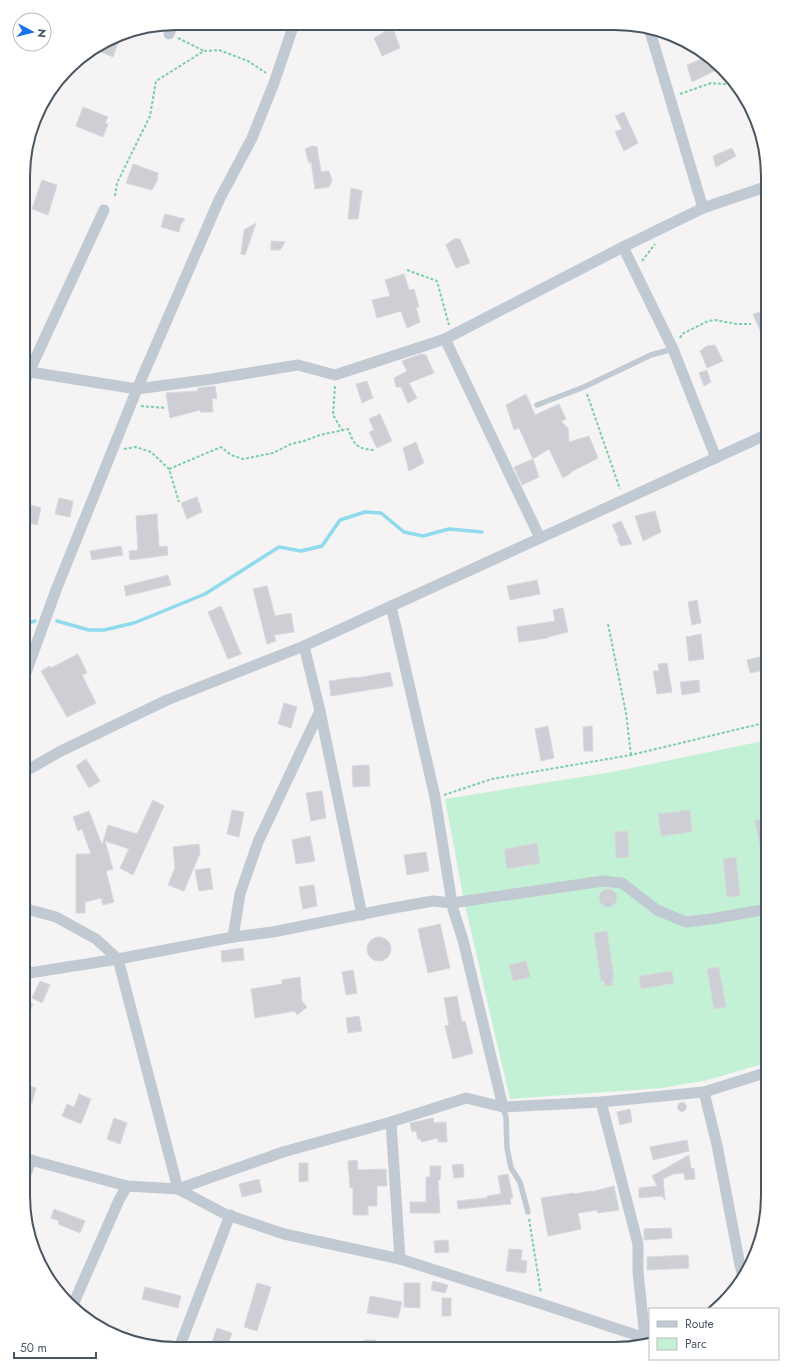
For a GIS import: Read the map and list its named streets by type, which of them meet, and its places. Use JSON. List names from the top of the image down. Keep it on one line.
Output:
{"legend":["Route","Parc"],"scale_bar":"50 m","north":"right"}
